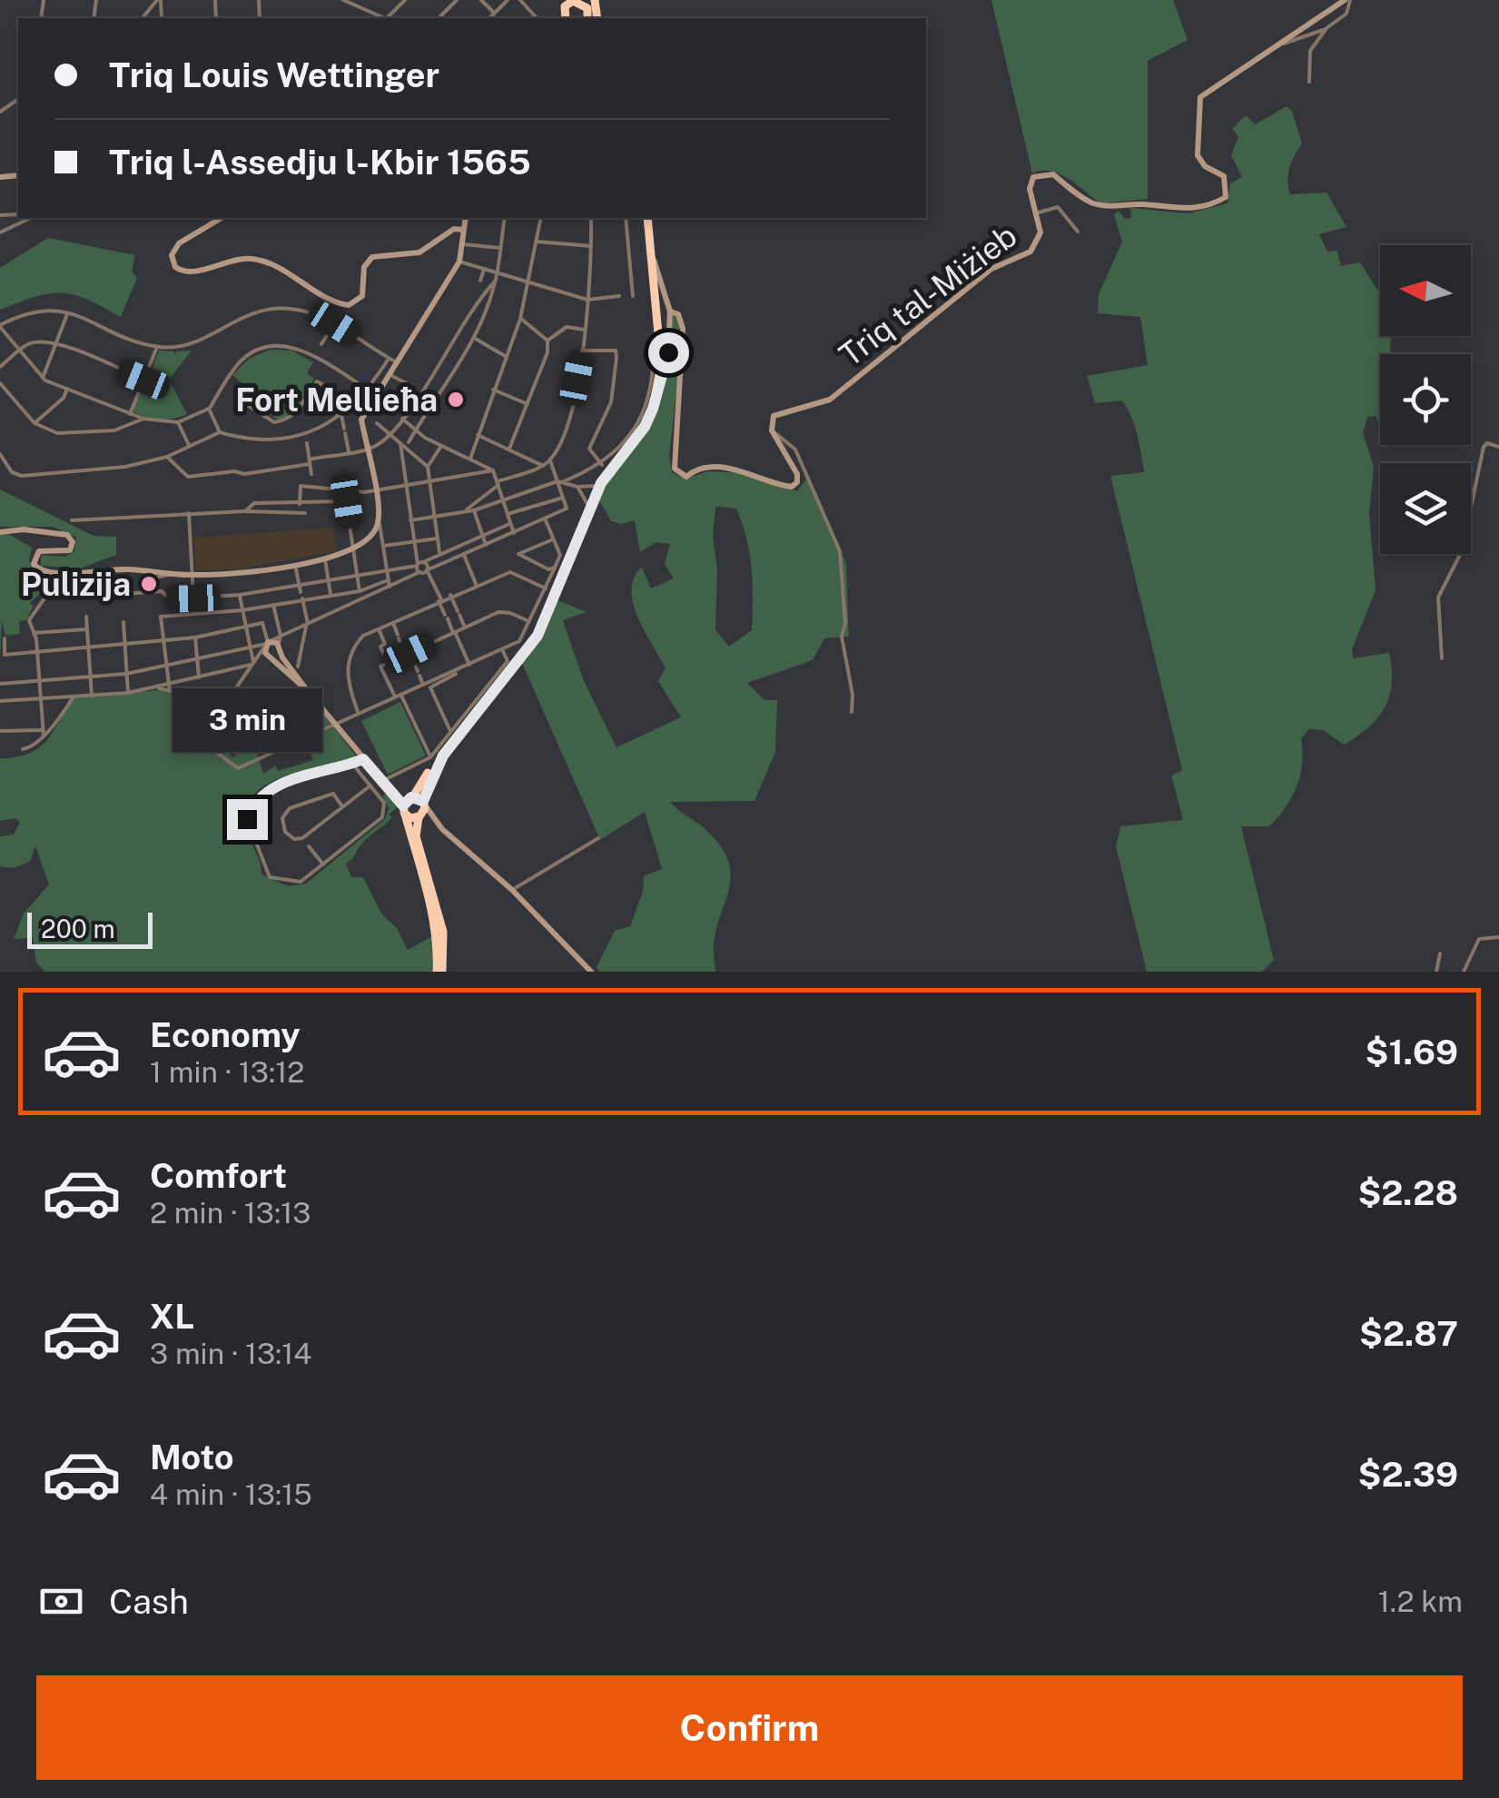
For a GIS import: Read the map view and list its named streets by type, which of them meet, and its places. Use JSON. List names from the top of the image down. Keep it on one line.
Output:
{"streets":{"street":["Triq tal-Miżieb"]},"places":["Fort Mellieħa","Pulizija"],"scale_bar":"200 m","north":"left","page":{"banner":["Triq Louis Wettinger","Triq l-Assedju l-Kbir 1565"],"bubble":"3 min","scale":"200 m","list":[{"name":"Economy","note":"1 min · 13:12","value":"$1.69"},{"name":"Comfort","note":"2 min · 13:13","value":"$2.28"},{"name":"XL","note":"3 min · 13:14","value":"$2.87"},{"name":"Moto","note":"4 min · 13:15","value":"$2.39"}],"pay":["Cash","1.2 km"],"buttons":"Confirm"}}
